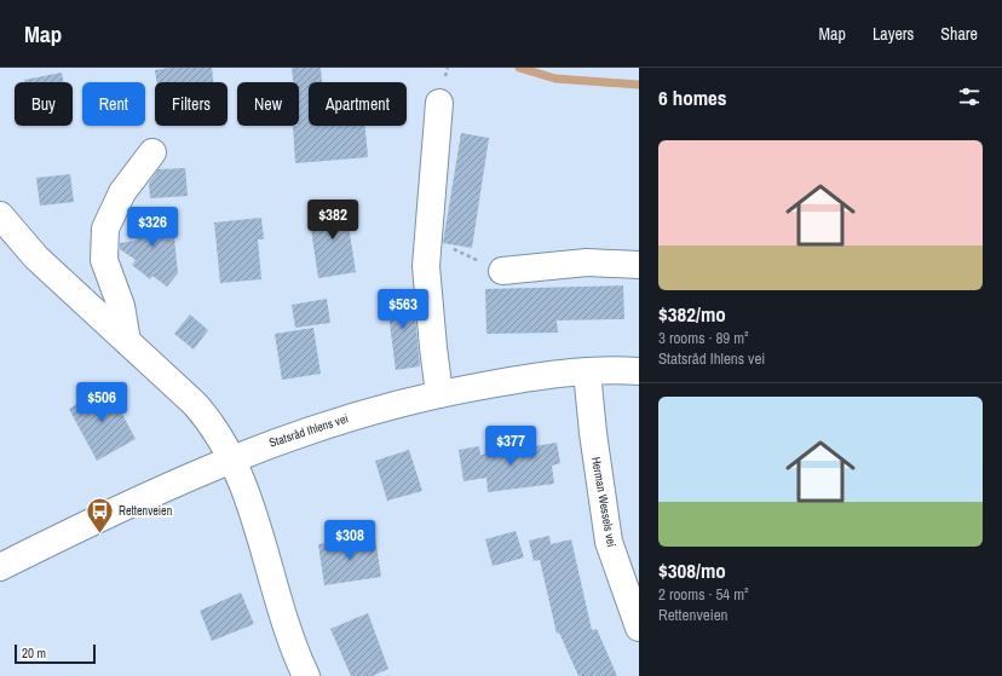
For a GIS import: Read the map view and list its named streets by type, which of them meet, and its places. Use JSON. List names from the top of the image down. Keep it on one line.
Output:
{"streets":{"street":["Statsråd Ihlens vei","Herman Wessels vei"]},"crossings":[["Statsråd Ihlens vei","Herman Wessels vei"]],"places":{"bus stop":["Rettenveien"]},"scale_bar":"20 m","page":{"header":"Map","nav":["Map","Layers","Share"],"heading":"6 homes","chip":["Buy","Rent","Filters","New","Apartment"],"list":[{"name":"$382/mo","note":"3 rooms · 89 m² · Statsråd Ihlens vei"},{"name":"$308/mo","note":"2 rooms · 54 m² · Rettenveien"}],"price":["$382","$326","$563","$506","$377","$308"],"scale":"20 m"}}
